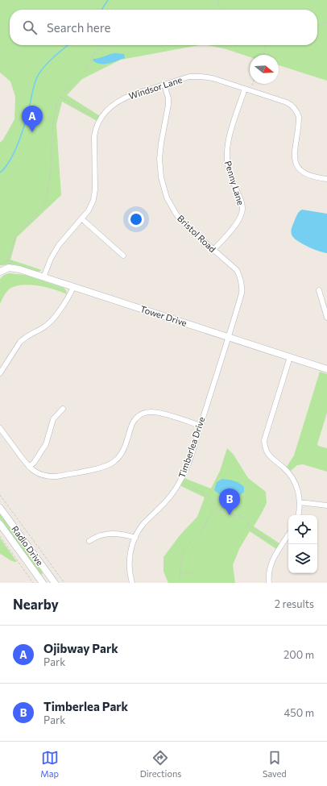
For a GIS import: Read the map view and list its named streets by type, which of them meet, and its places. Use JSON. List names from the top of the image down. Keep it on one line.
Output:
{"streets":{"street":["Windsor Lane","Penny Lane","Bristol Road","Tower Drive","Timberlea Drive","Radio Drive"]},"crossings":[["Windsor Lane","Penny Lane"],["Windsor Lane","Bristol Road"],["Windsor Lane","Tower Drive"],["Penny Lane","Bristol Road"],["Bristol Road","Tower Drive"],["Bristol Road","Timberlea Drive"],["Tower Drive","Timberlea Drive"]],"north":"right","page":{"search":"Search here","pins":["A","B"],"heading":["Nearby","2 results"],"list":[{"mark":"A","name":"Ojibway Park","note":"Park","value":"200 m"},{"mark":"B","name":"Timberlea Park","note":"Park","value":"450 m"}],"nav":["Map","Directions","Saved"]}}
